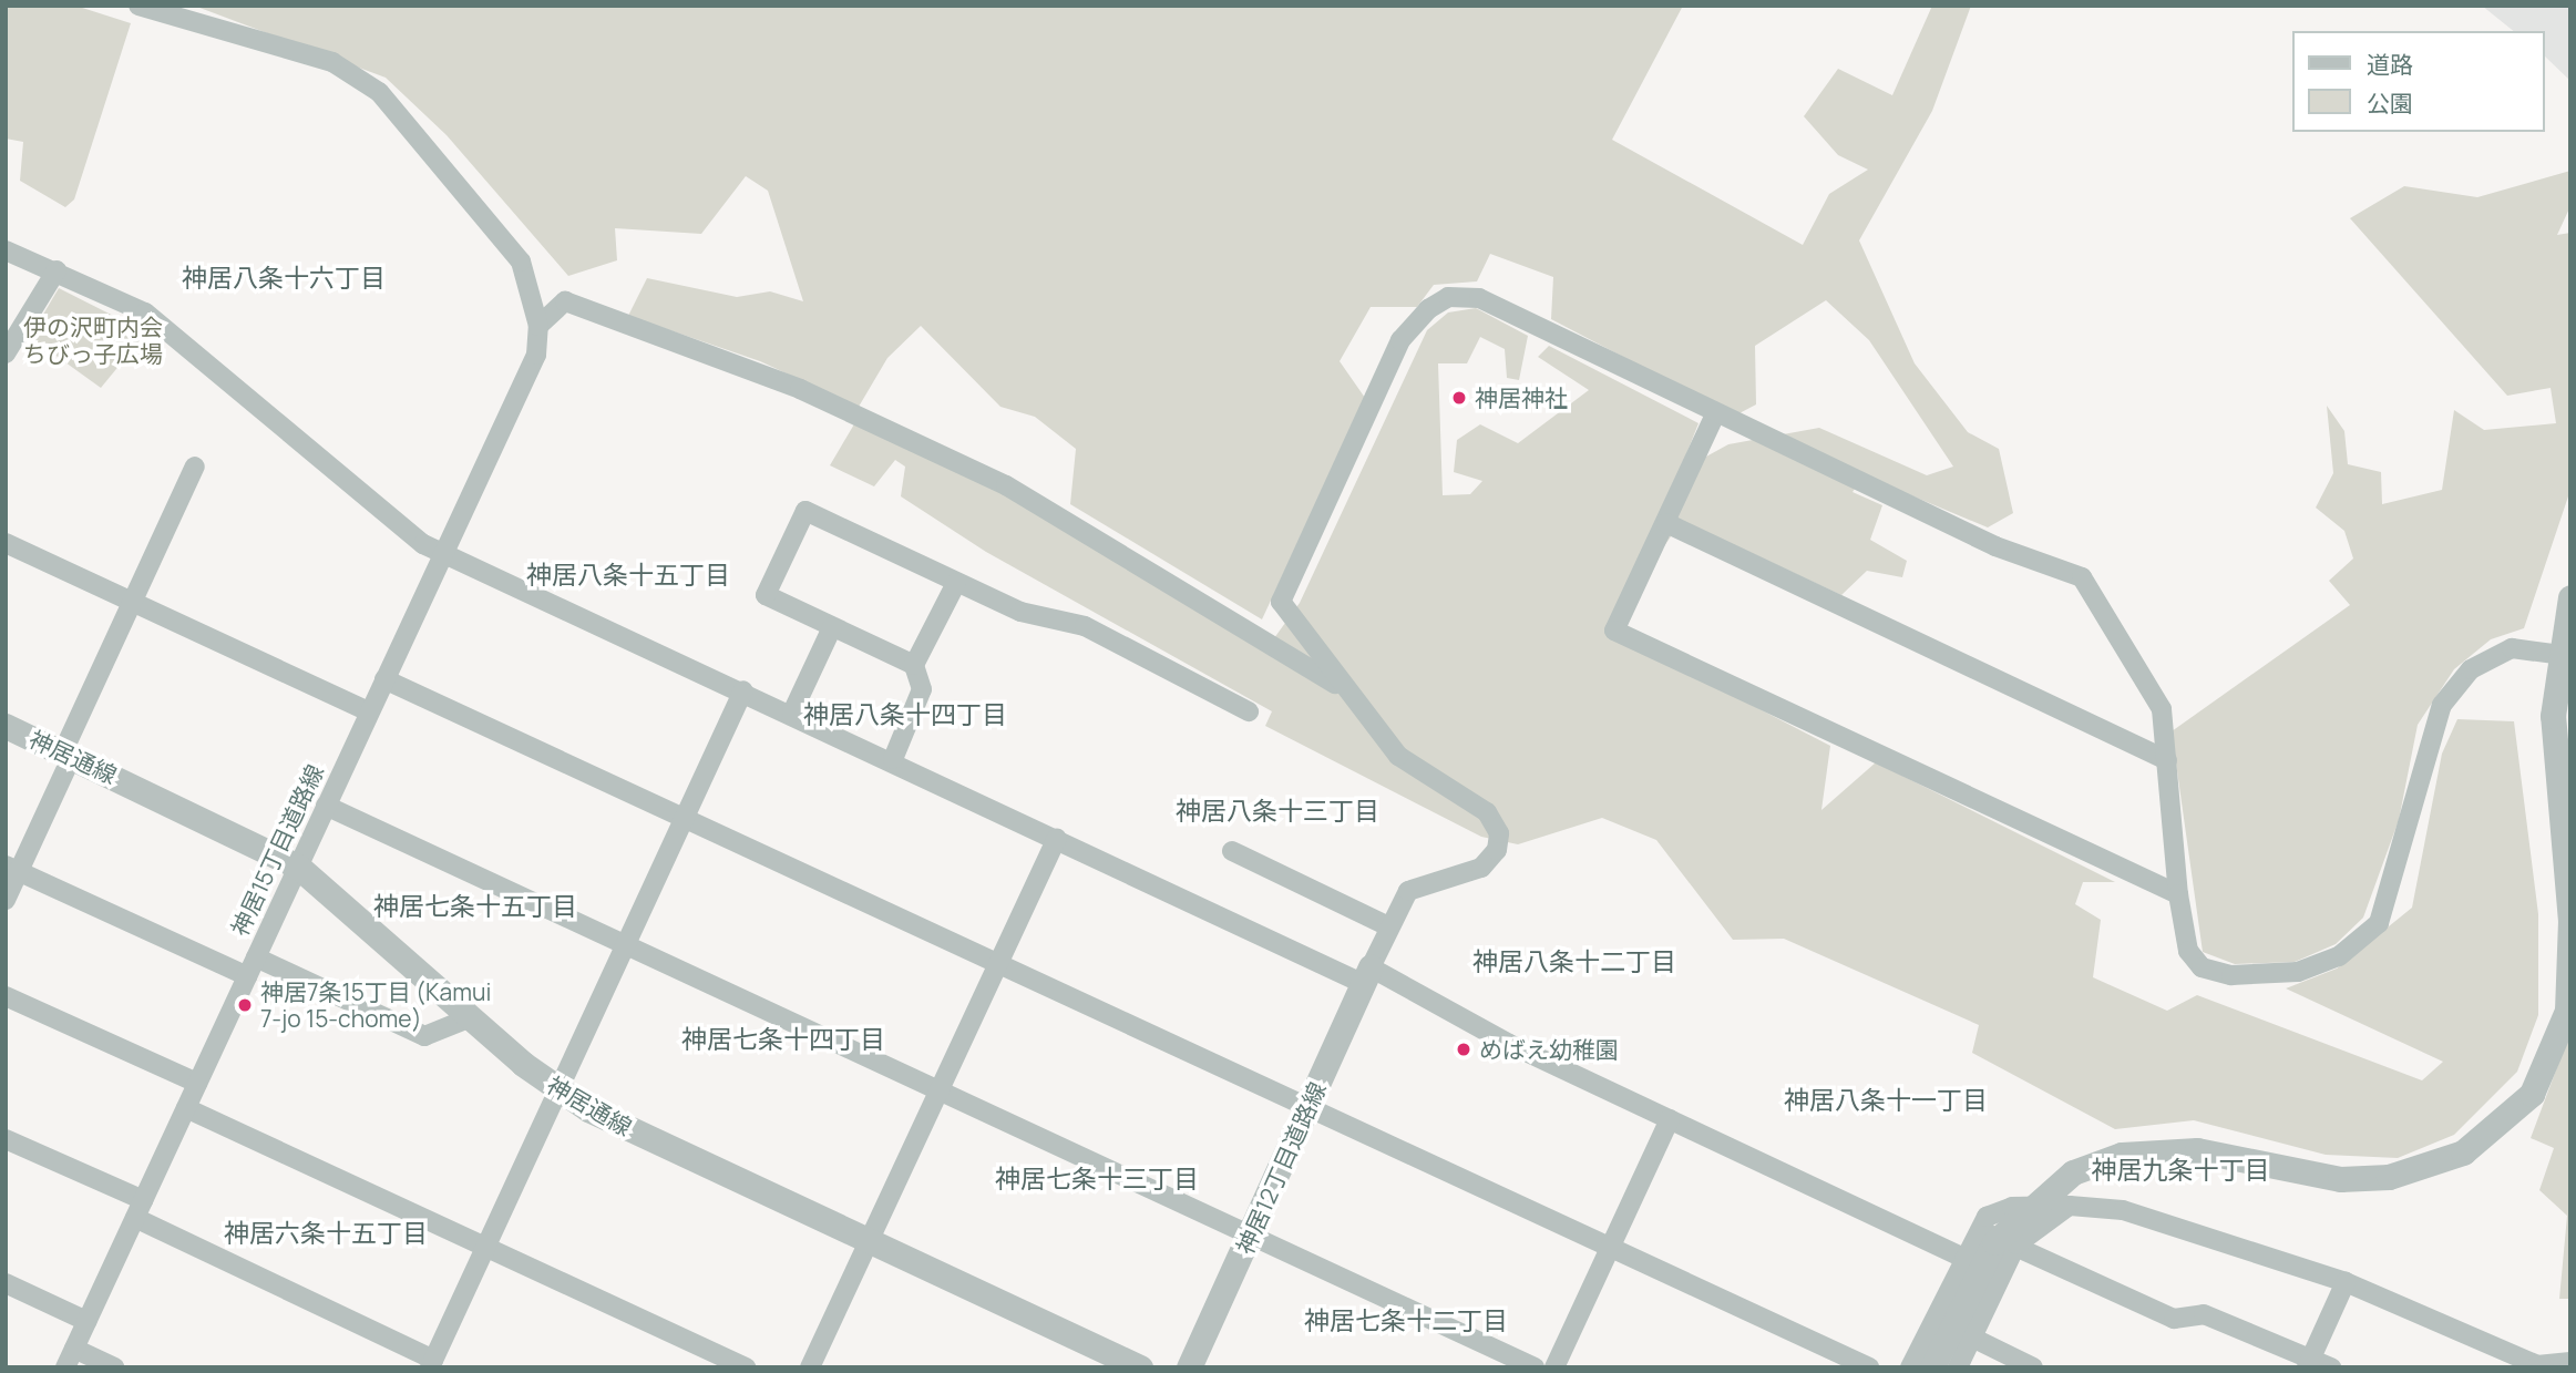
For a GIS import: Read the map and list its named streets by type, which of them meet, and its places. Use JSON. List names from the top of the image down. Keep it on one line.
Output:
{"streets":{"street":["神居通線","神居15丁目道路線","神居12丁目道路線"]},"crossings":[["神居通線","神居15丁目道路線"]],"districts":["神居八条十六丁目","神居八条十五丁目","神居八条十四丁目","神居八条十三丁目","神居七条十五丁目","神居八条十二丁目","神居七条十四丁目","神居八条十一丁目","神居九条十丁目","神居七条十三丁目","神居六条十五丁目","神居七条十二丁目"],"parks":["伊の沢町内会 ちびっ子広場"],"places":["神居神社","神居7条15丁目 (Kamui 7-jo 15-chome)","めばえ幼稚園"],"legend":["道路","公園"]}
